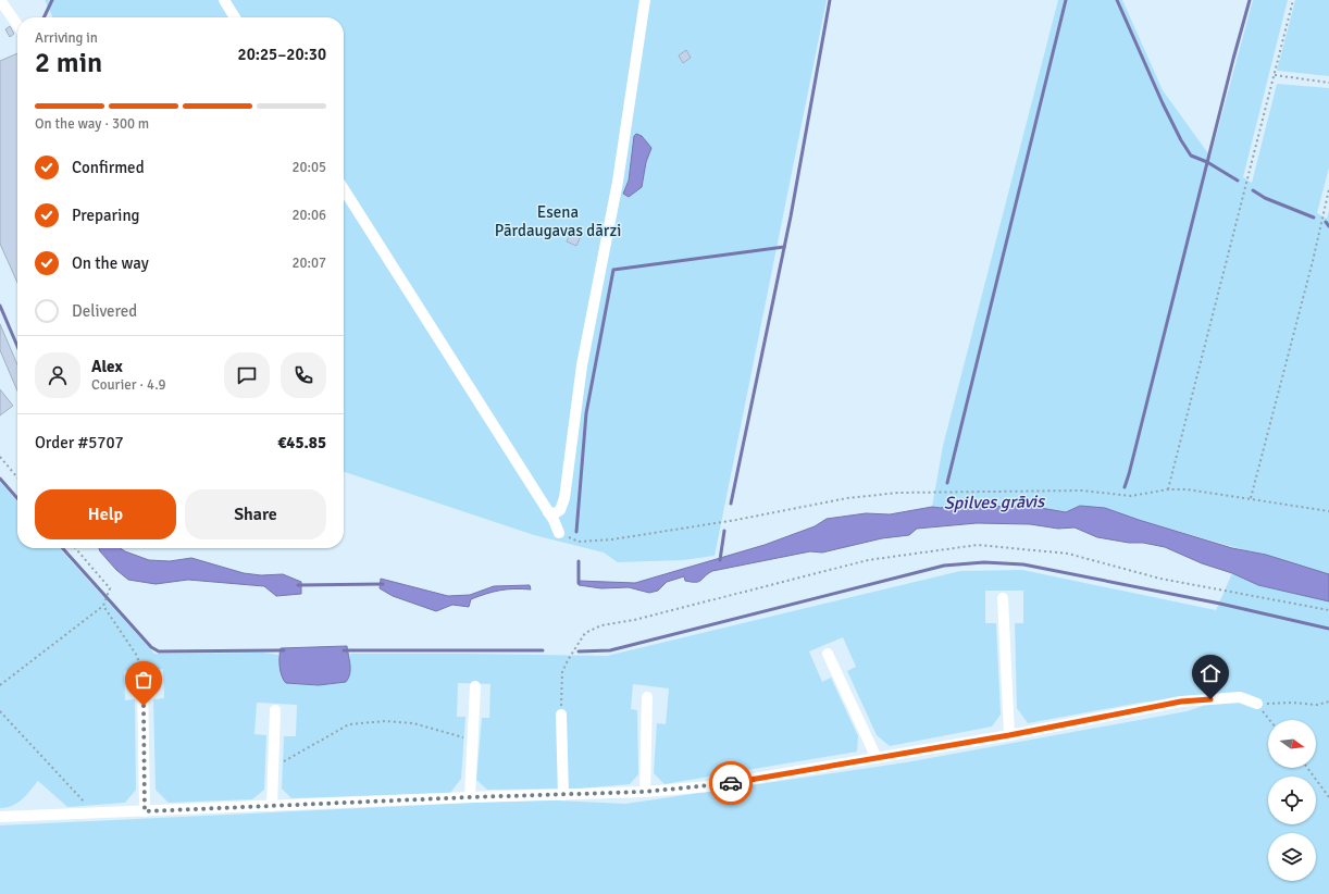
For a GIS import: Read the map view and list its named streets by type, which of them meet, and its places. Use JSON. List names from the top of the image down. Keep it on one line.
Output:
{"water":["Spilves grāvis"],"parks":["Esena Pārdaugavas dārzi"],"north":"right","page":{"heading":["2 min","Arriving in","20:25–20:30"],"panel":["Alex","Courier · 4.9","Order #5707","€45.85"],"bar":"On the way · 300 m","list":[["Confirmed","20:05"],["Preparing","20:06"],["On the way","20:07"],"Delivered"],"buttons":["Help","Share"]}}
